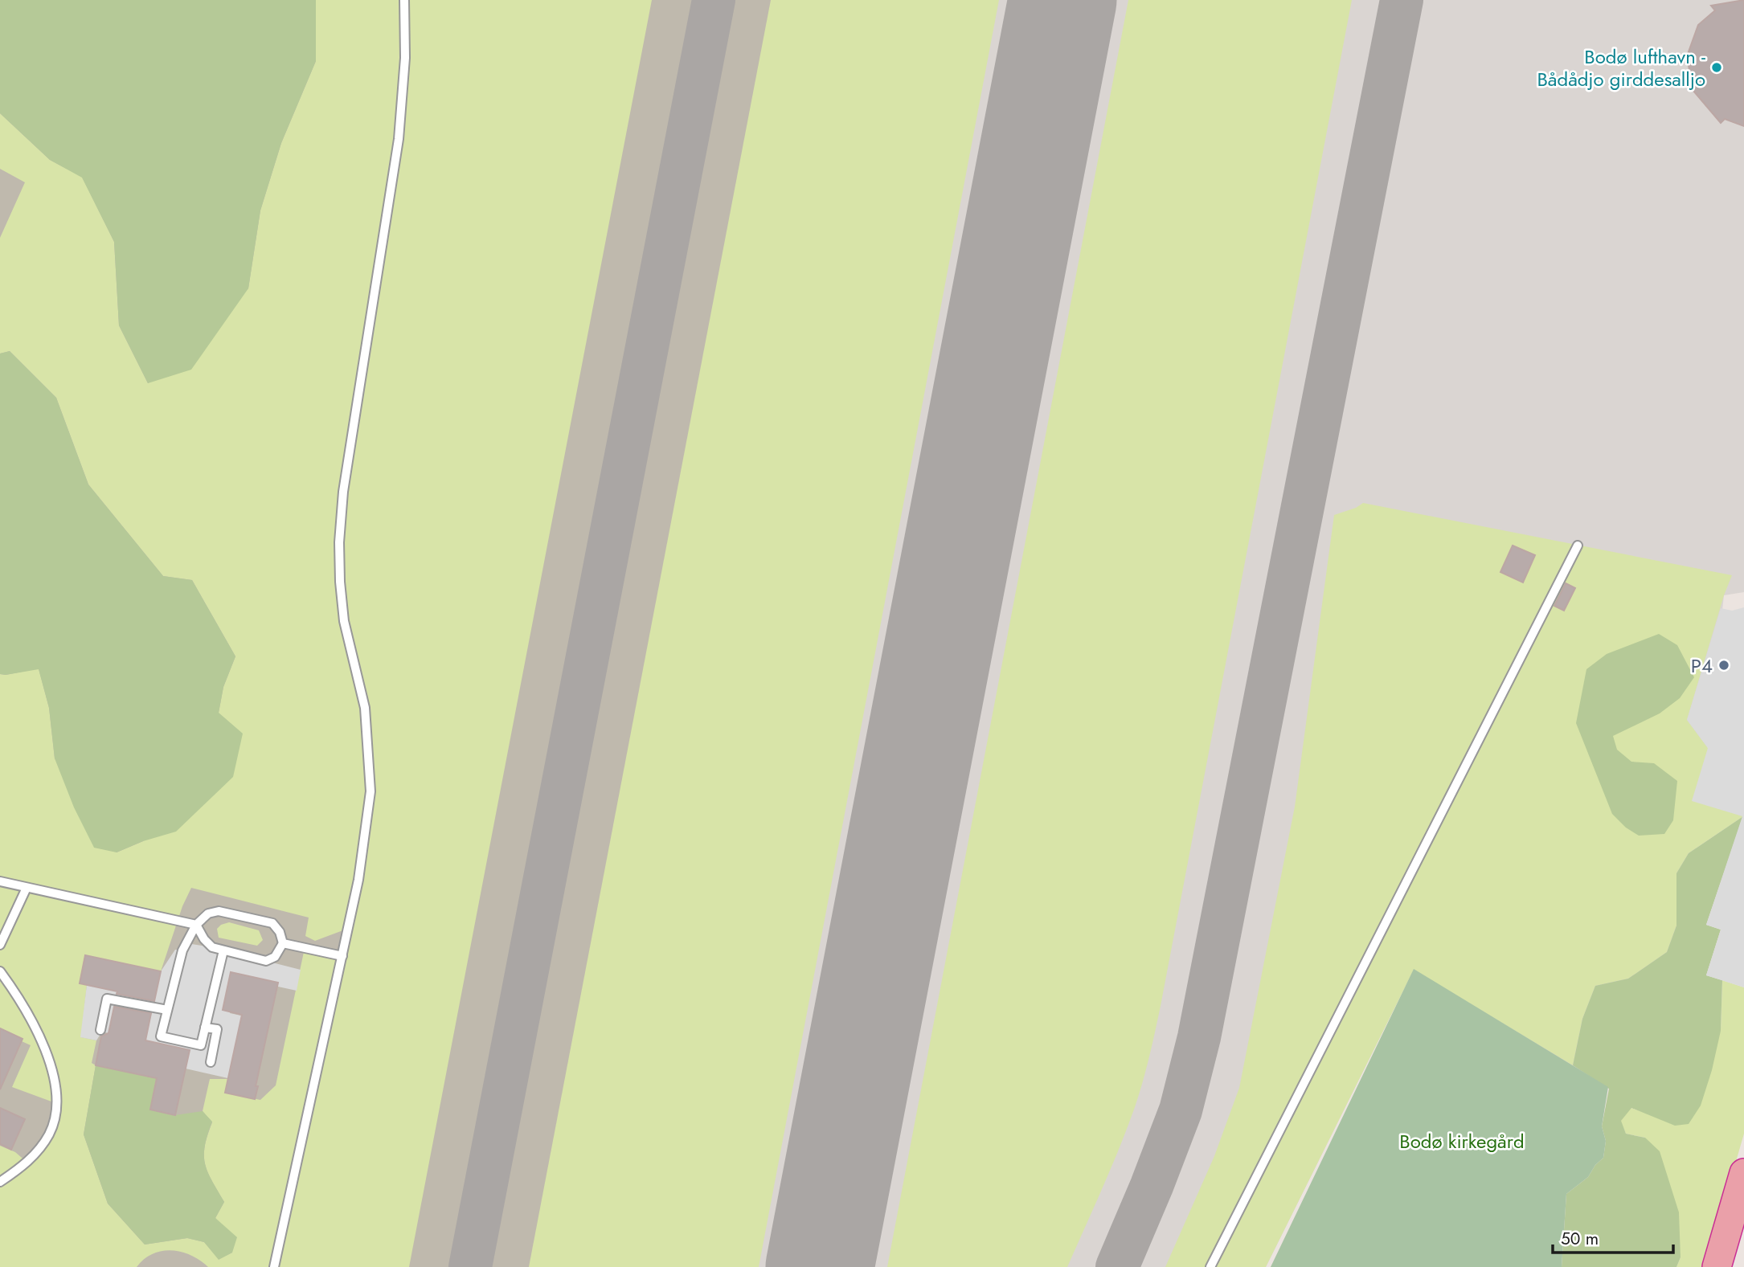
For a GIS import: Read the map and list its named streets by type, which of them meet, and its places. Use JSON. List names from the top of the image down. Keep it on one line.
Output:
{"parks":["Bodø kirkegård"],"places":["Bodø lufthavn - Bådådjo girddesalljo","P4"],"scale_bar":"50 m"}
